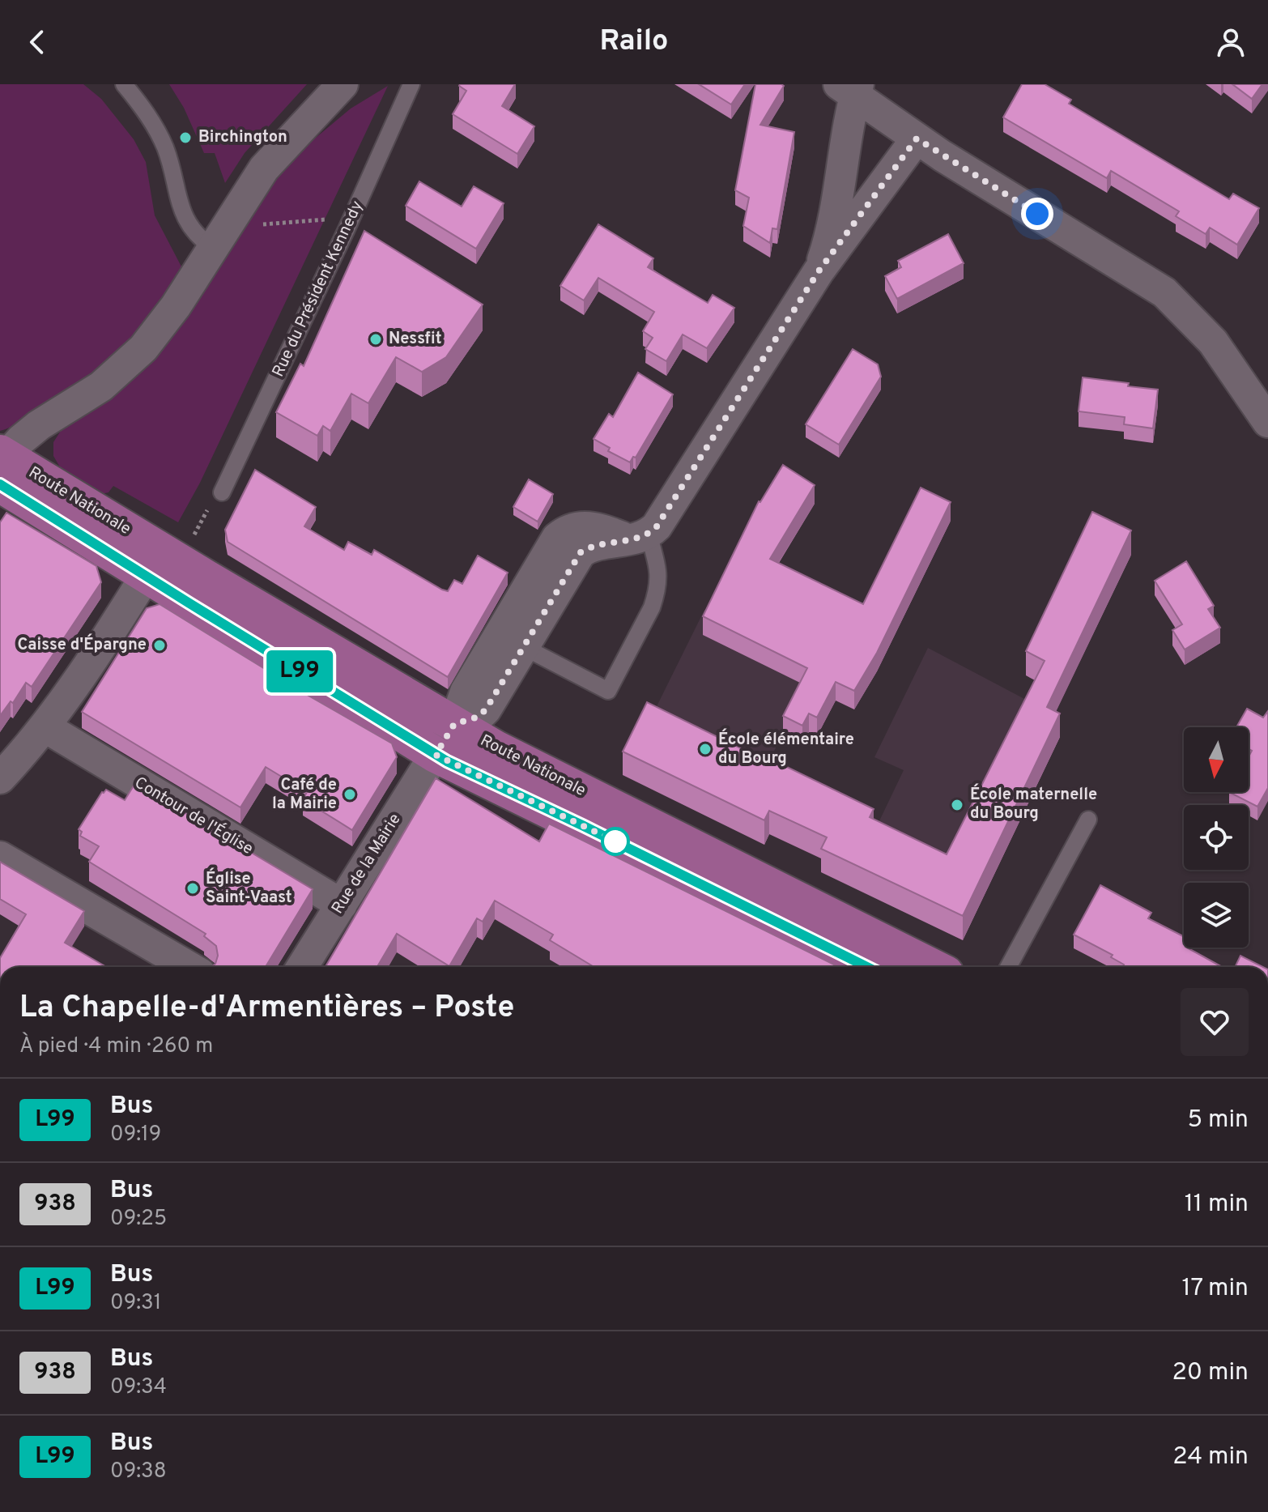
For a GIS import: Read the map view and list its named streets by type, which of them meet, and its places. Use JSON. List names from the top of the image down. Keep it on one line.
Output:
{"streets":{"main road":["Route Nationale"],"street":["Contour de l'Église","Rue de la Mairie"],"lane":["Rue du Président Kennedy"]},"crossings":[["Route Nationale","Rue de la Mairie"],["Contour de l'Église","Rue de la Mairie"]],"places":["Birchington","Nessfit","Caisse d'Épargne","École élémentaire du Bourg","Café de la Mairie","École maternelle du Bourg","Église Saint-Vaast"],"lines":["bus line L99"],"north":"bottom","page":{"header":"Railo","on_map":"L99","heading":["La Chapelle-d'Armentières – Poste","À pied · 4 min · 260 m"],"list":[{"mark":"L99","name":"Bus","note":"09:19","value":"5 min"},{"mark":"938","name":"Bus","note":"09:25","value":"11 min"},{"mark":"L99","name":"Bus","note":"09:31","value":"17 min"},{"mark":"938","name":"Bus","note":"09:34","value":"20 min"},{"mark":"L99","name":"Bus","note":"09:38","value":"24 min"}]}}
